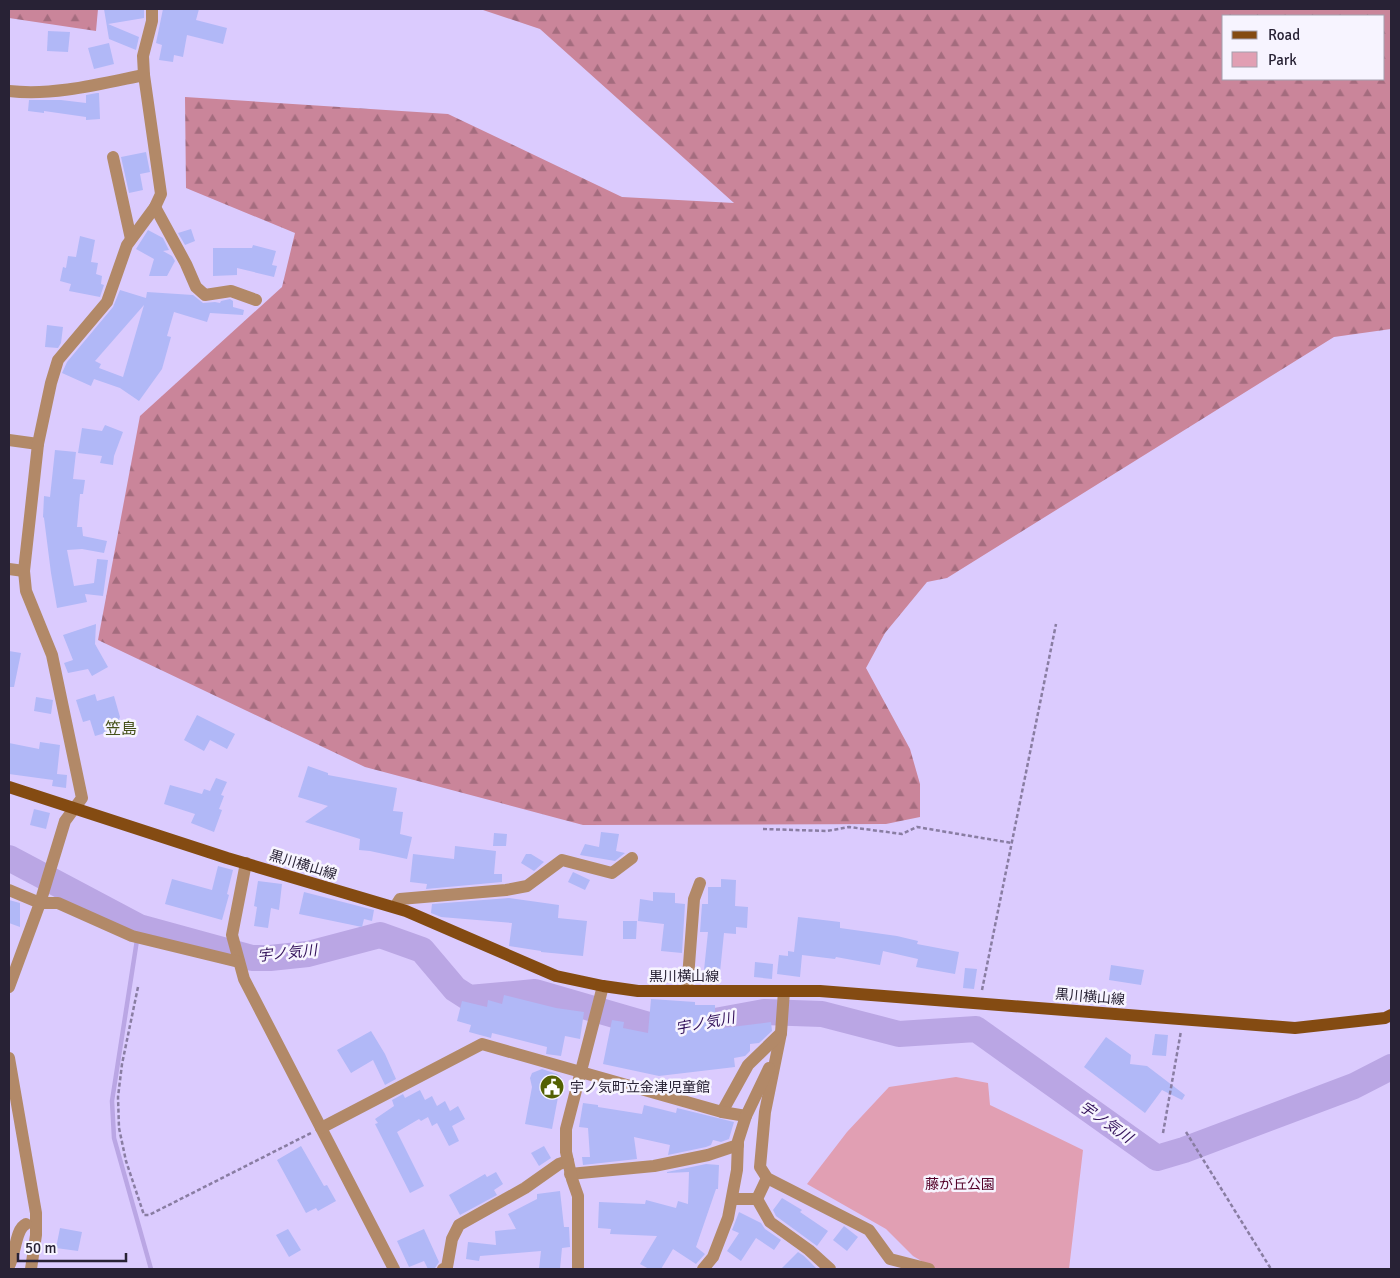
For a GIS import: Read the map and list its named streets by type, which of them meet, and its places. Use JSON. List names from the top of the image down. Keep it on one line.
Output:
{"streets":{"main road":["黒川横山線"]},"districts":["笠島"],"water":["宇ノ気川"],"parks":["藤が丘公園"],"places":{"public building":["宇ノ気町立金津児童館"]},"legend":["Road","Park"],"scale_bar":"50 m"}
